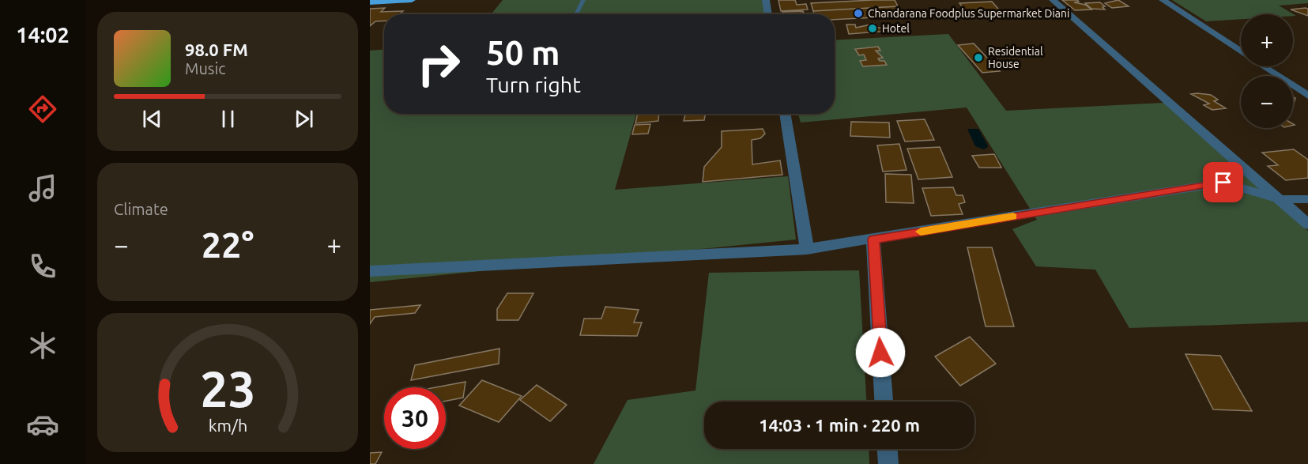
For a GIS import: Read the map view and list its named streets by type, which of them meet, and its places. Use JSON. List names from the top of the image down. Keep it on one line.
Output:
{"places":["Chandarana Foodplus Supermarket Diani","Hotel","Residential House"],"page":{"tabs":"14:02","map_buttons":["+","−"],"turn":["50 m","Turn right"],"song":["98.0 FM","Music"],"tile":"Climate","heat":["−","22°","+"],"limit":"30","trip":"14:03 · 1 min · 220 m","gauge":["23","km/h"]}}
